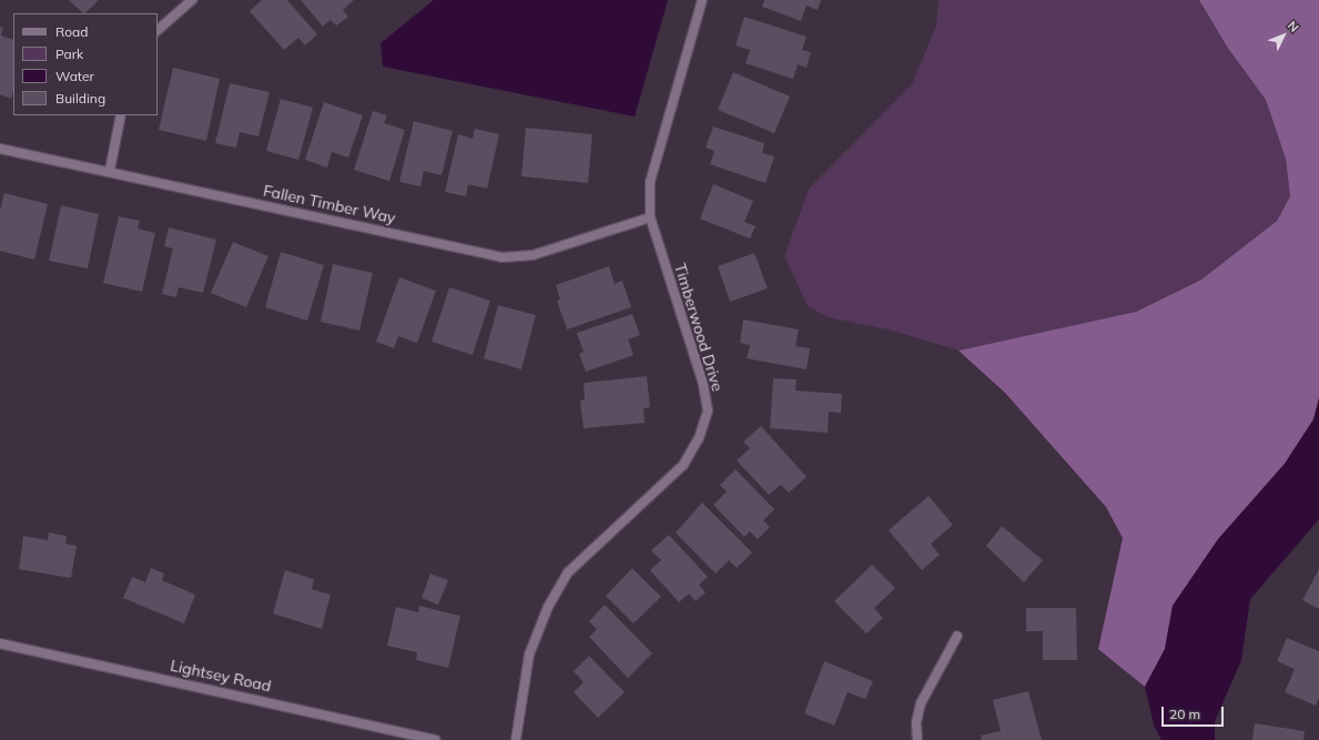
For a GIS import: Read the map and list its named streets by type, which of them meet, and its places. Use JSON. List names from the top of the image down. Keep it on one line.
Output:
{"streets":{"street":["Fallen Timber Way","Timberwood Drive","Lightsey Road"]},"crossings":[["Fallen Timber Way","Timberwood Drive"]],"legend":["Road","Park","Water","Building"],"scale_bar":"20 m","north":"top right"}
